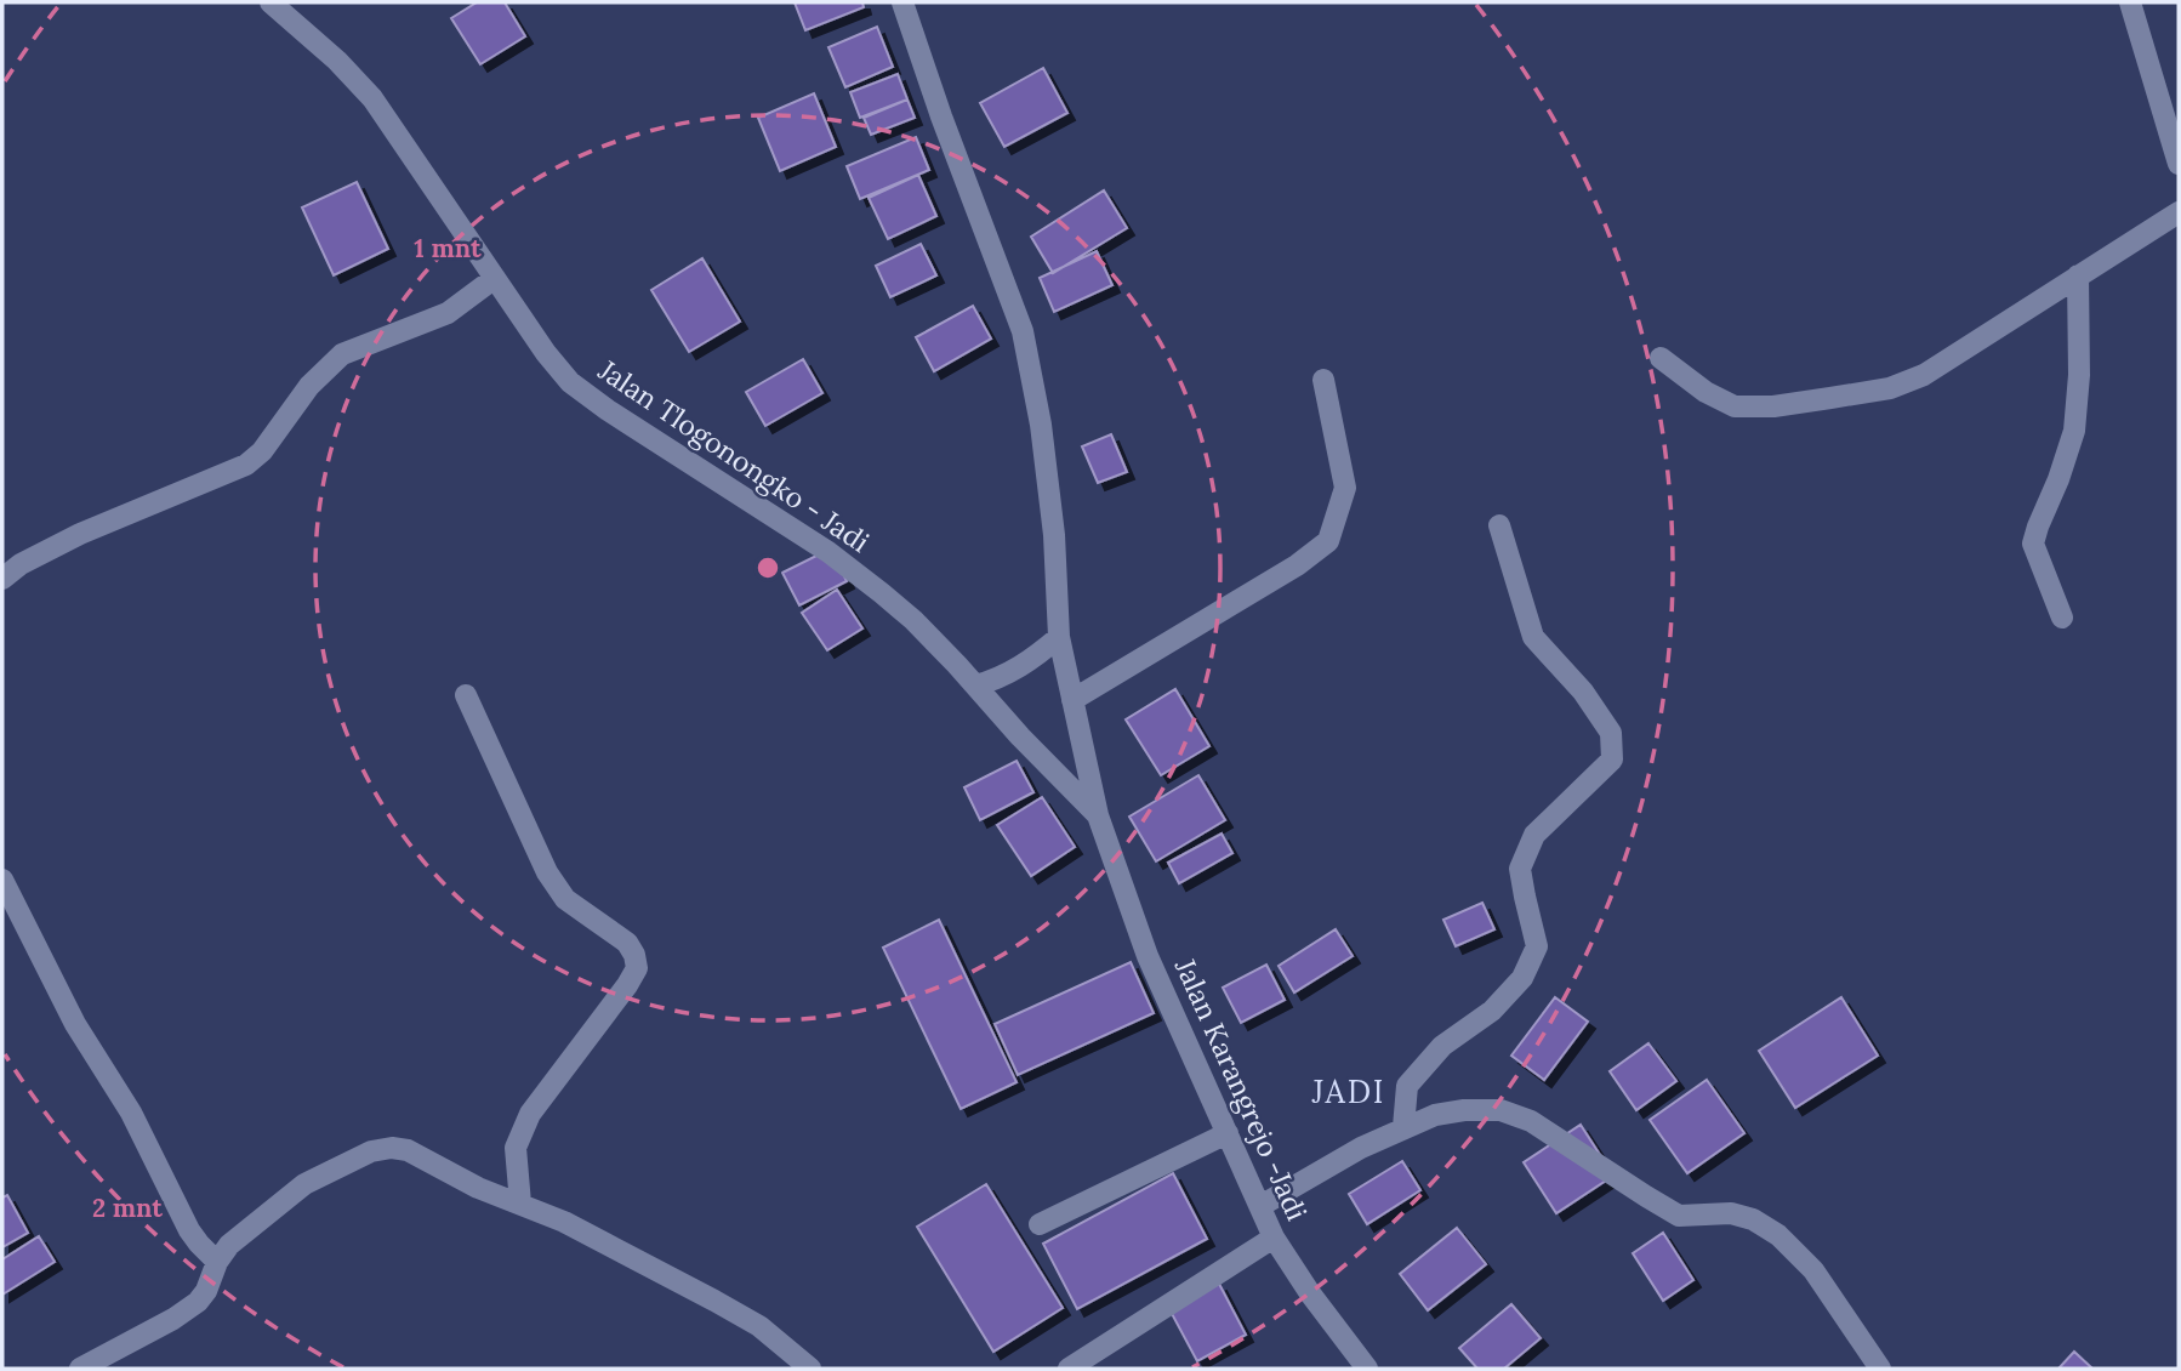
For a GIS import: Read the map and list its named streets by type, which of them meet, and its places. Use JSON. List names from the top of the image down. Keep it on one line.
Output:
{"streets":{"street":["Jalan Tlogonongko - Jadi","Jalan Karangrejo -Jadi"]},"crossings":[["Jalan Tlogonongko - Jadi","Jalan Karangrejo -Jadi"]],"districts":["JADI"],"rings":["1 mnt","2 mnt"]}
